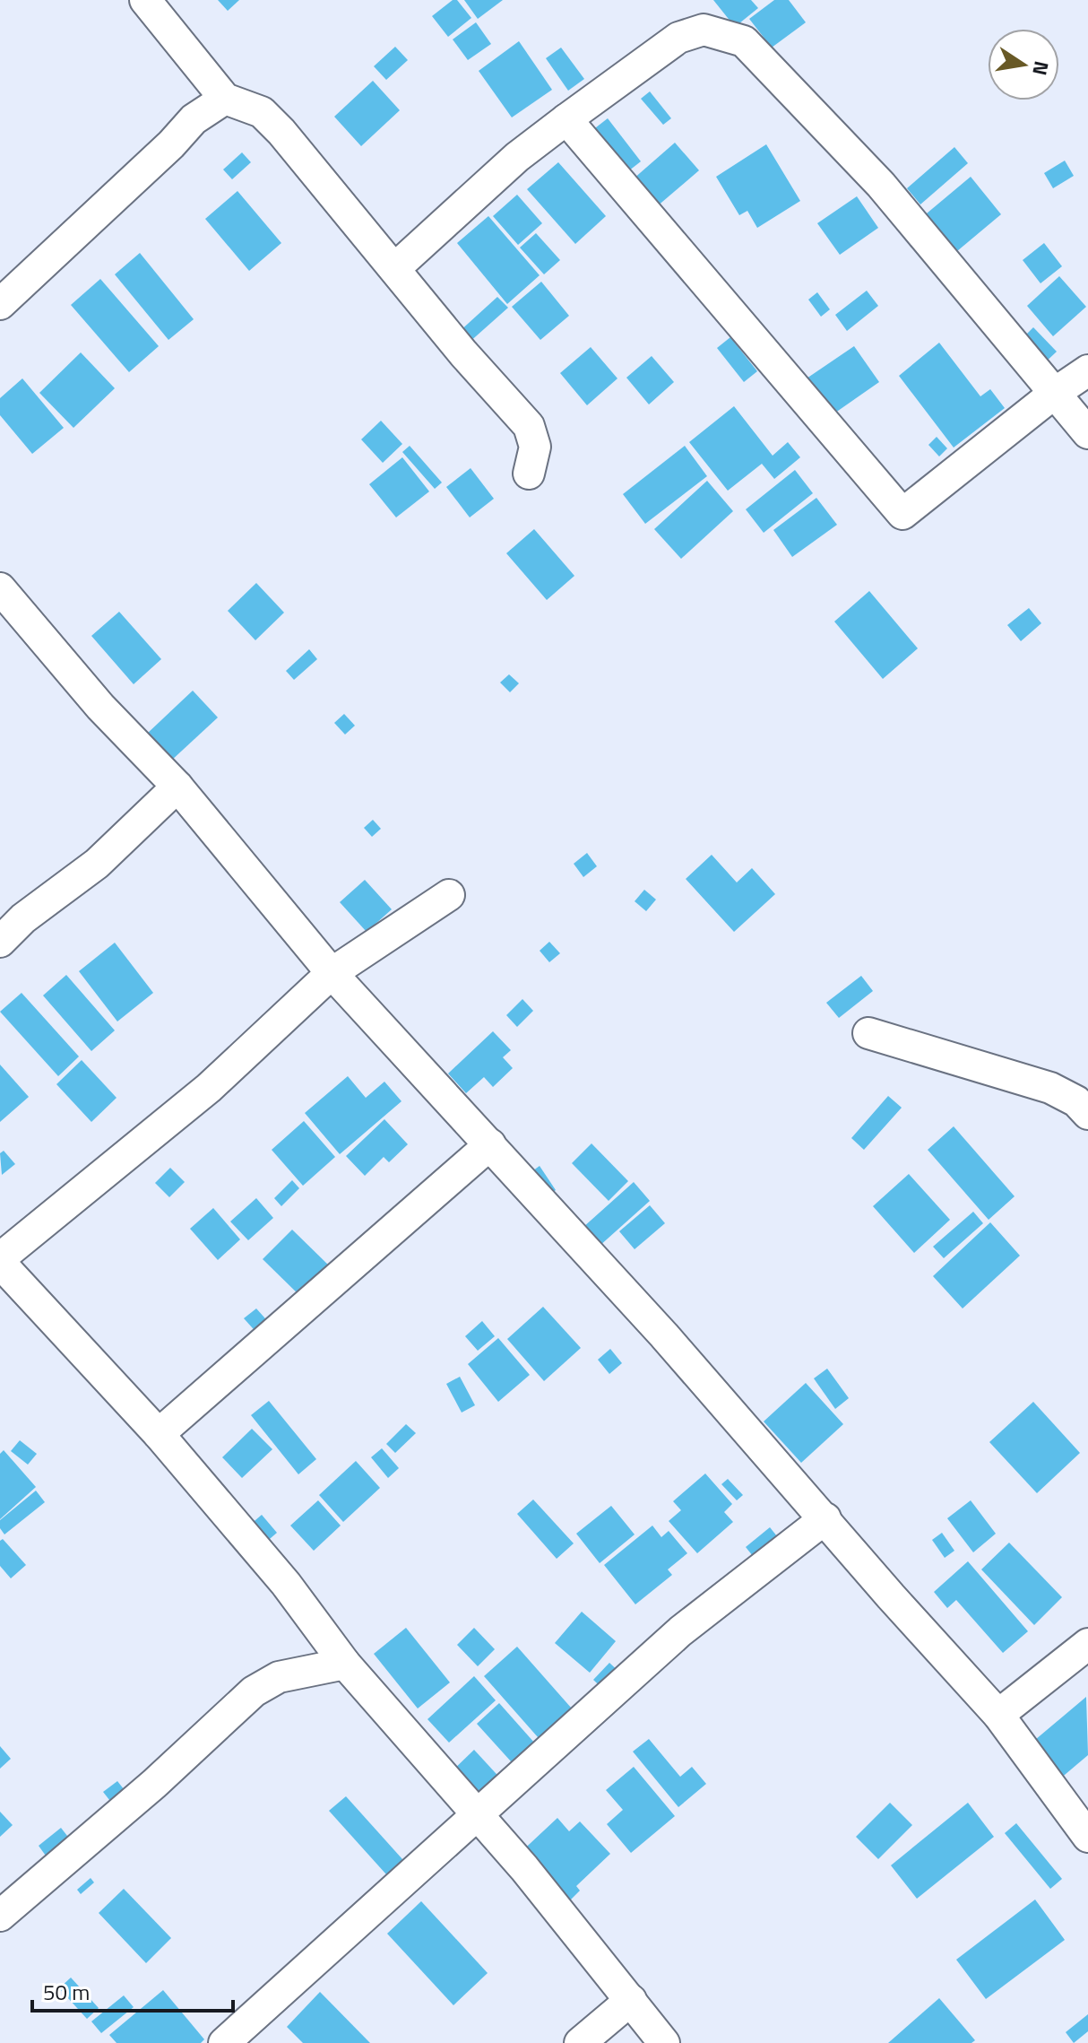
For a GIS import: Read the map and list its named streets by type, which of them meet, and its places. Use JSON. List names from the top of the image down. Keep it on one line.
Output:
{"scale_bar":"50 m","north":"right"}
